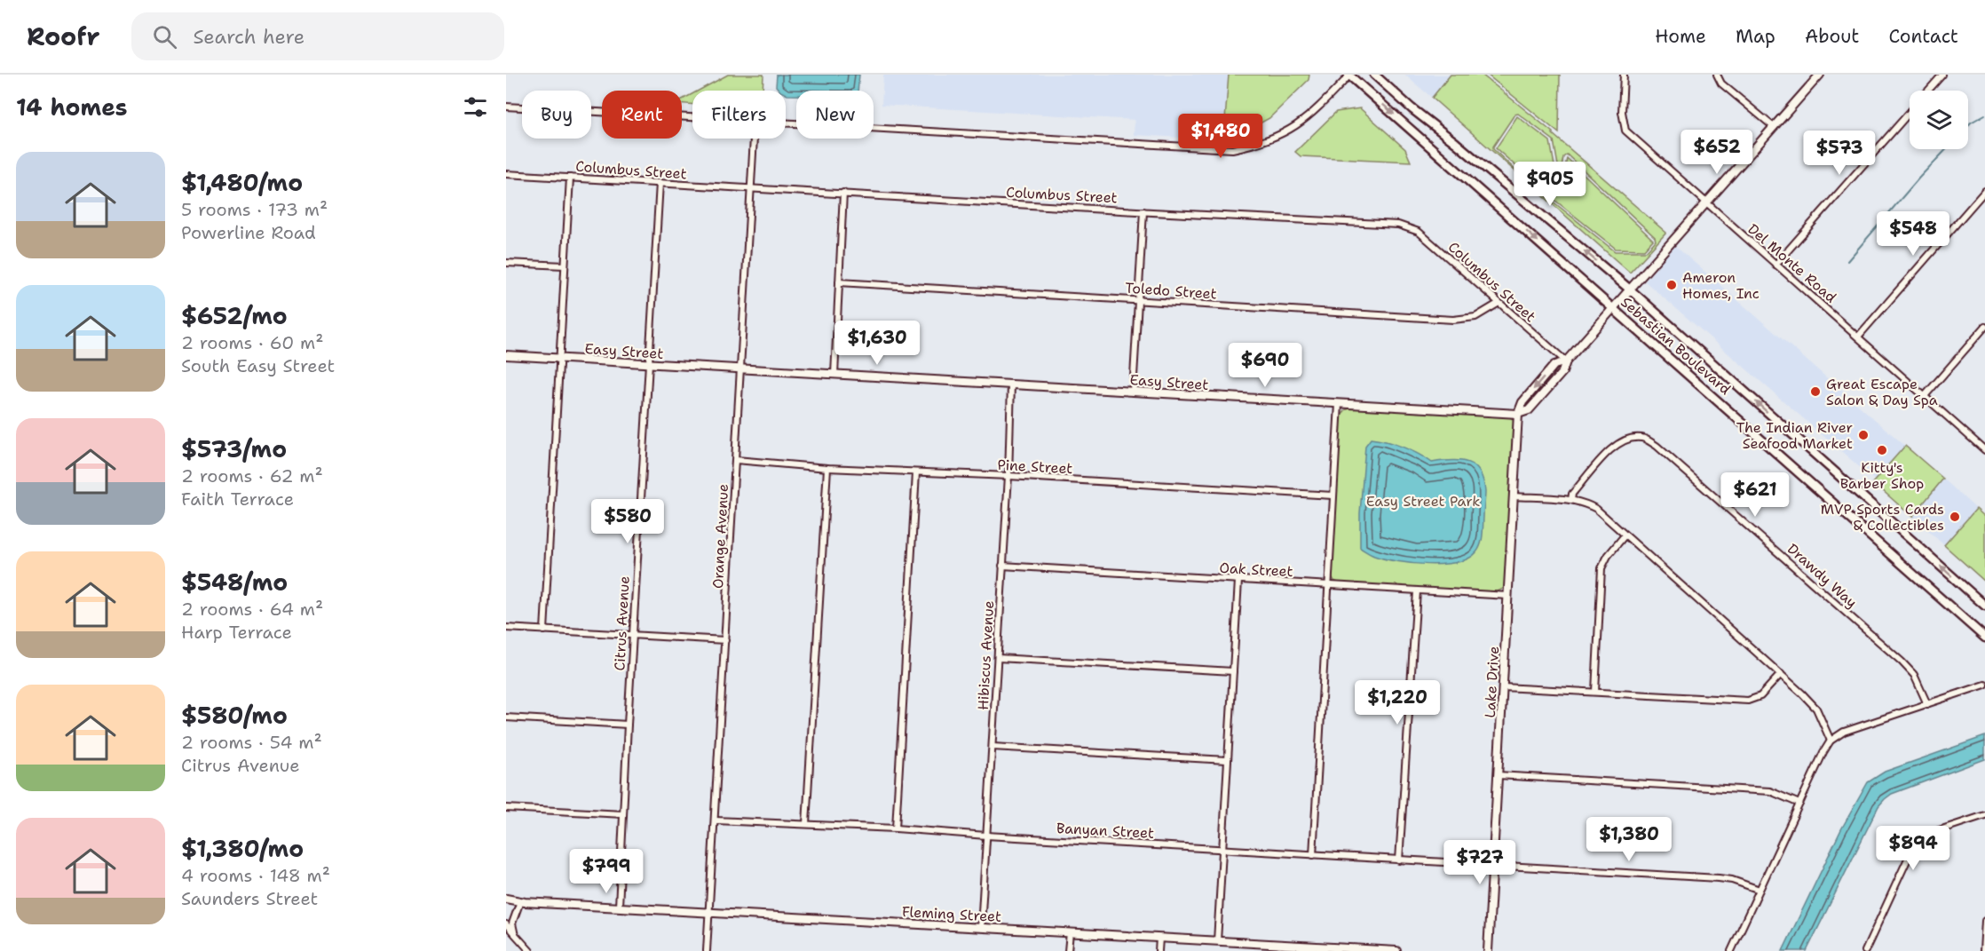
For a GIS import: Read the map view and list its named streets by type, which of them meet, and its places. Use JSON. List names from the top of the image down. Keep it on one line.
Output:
{"streets":{"main road":["Sebastian Boulevard"],"street":["Columbus Street","Del Monte Road","Toledo Street","Easy Street","Pine Street","Orange Avenue","Oak Street","Drawdy Way","Citrus Avenue","Hibiscus Avenue","Lake Drive","Banyan Street","Fleming Street"]},"crossings":[["Columbus Street","Toledo Street"],["Columbus Street","Orange Avenue"],["Columbus Street","Citrus Avenue"],["Easy Street","Orange Avenue"],["Easy Street","Citrus Avenue"],["Easy Street","Hibiscus Avenue"],["Easy Street","Lake Drive"],["Pine Street","Orange Avenue"],["Pine Street","Hibiscus Avenue"],["Orange Avenue","Banyan Street"],["Orange Avenue","Fleming Street"],["Oak Street","Hibiscus Avenue"],["Oak Street","Lake Drive"],["Citrus Avenue","Fleming Street"],["Hibiscus Avenue","Banyan Street"],["Hibiscus Avenue","Fleming Street"],["Lake Drive","Banyan Street"]],"parks":["Easy Street Park"],"places":["Ameron Homes, Inc","Great Escape Salon & Day Spa","The Indian River Seafood Market","Kitty's Barber Shop","MVP Sports Cards & Collectibles"],"page":{"header":"Roofr","search":"Search here","nav":["Home","Map","About","Contact"],"heading":"14 homes","chip":["Buy","Rent","Filters","New"],"price":["$1,480","$652","$573","$905","$548","$1,630","$690","$621","$580","$1,220","$1,380","$894","$727","$799"],"list":[{"name":"$1,480/mo","note":"5 rooms · 173 m² · Powerline Road"},{"name":"$652/mo","note":"2 rooms · 60 m² · South Easy Street"},{"name":"$573/mo","note":"2 rooms · 62 m² · Faith Terrace"},{"name":"$548/mo","note":"2 rooms · 64 m² · Harp Terrace"},{"name":"$580/mo","note":"2 rooms · 54 m² · Citrus Avenue"},{"name":"$1,380/mo","note":"4 rooms · 148 m² · Saunders Street"}]}}
